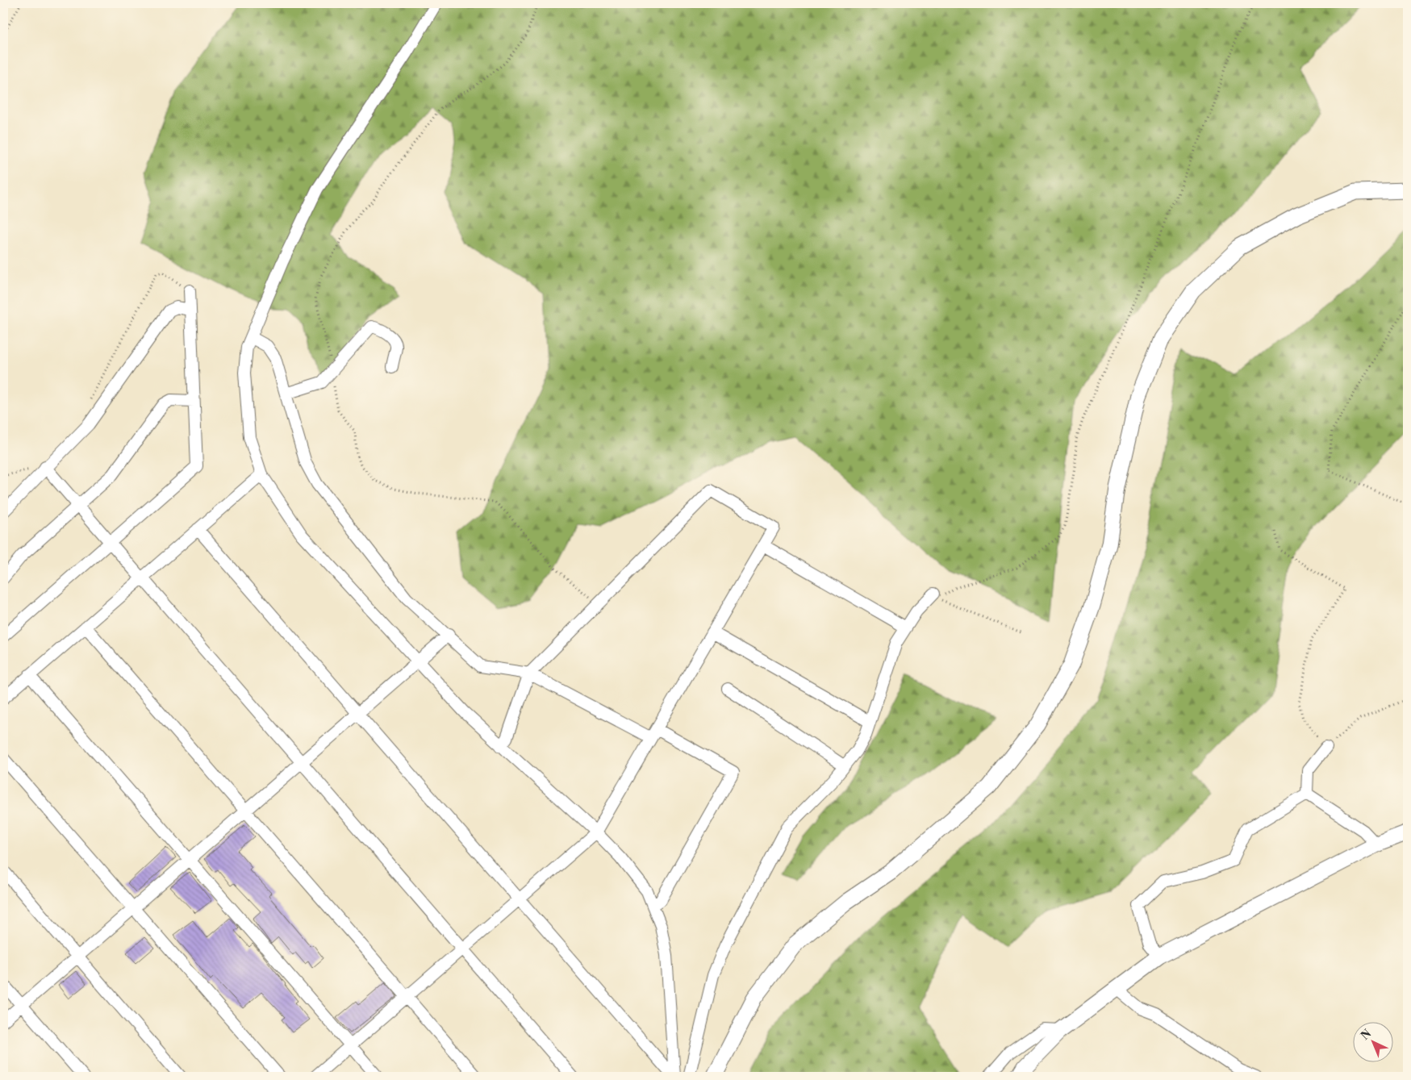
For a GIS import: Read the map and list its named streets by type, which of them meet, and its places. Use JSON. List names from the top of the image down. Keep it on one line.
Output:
{"north":"top left"}
